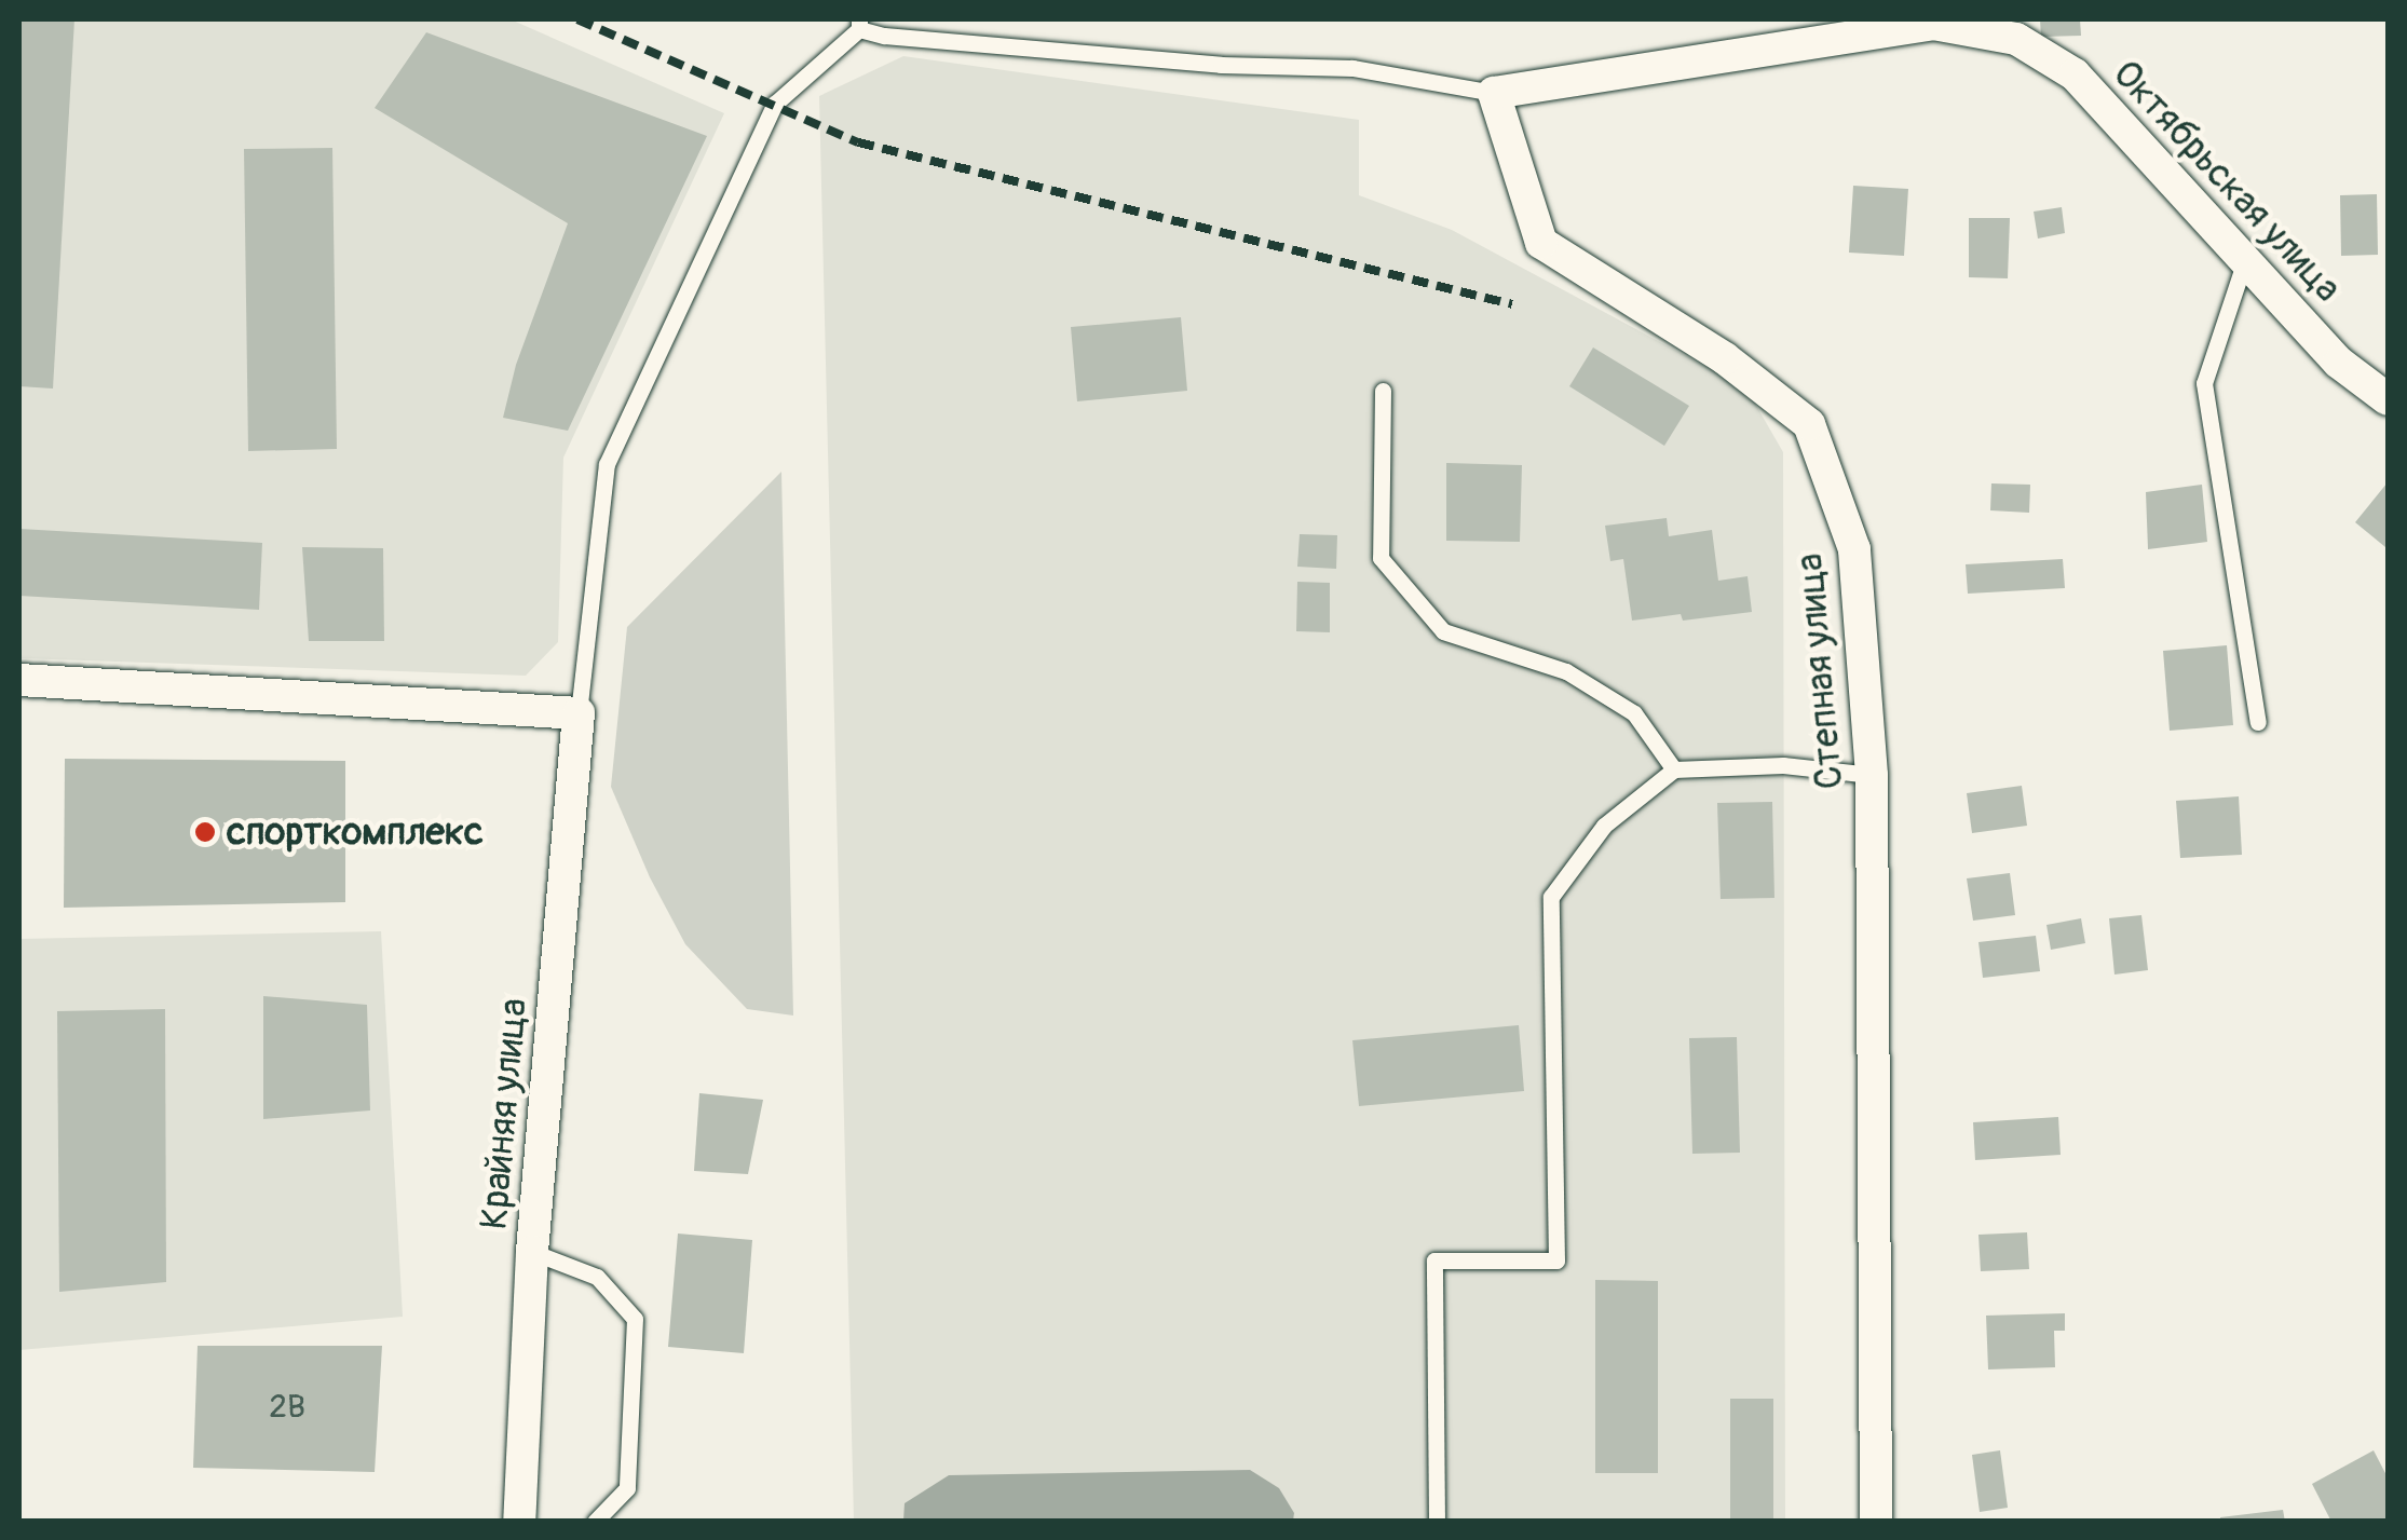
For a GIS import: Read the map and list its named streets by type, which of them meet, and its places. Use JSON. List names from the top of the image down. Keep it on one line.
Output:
{"streets":{"street":["Октябрьская улица","Степная улица","Крайняя улица"]},"places":["спорткомплекс"],"house_numbers":["2В"]}
